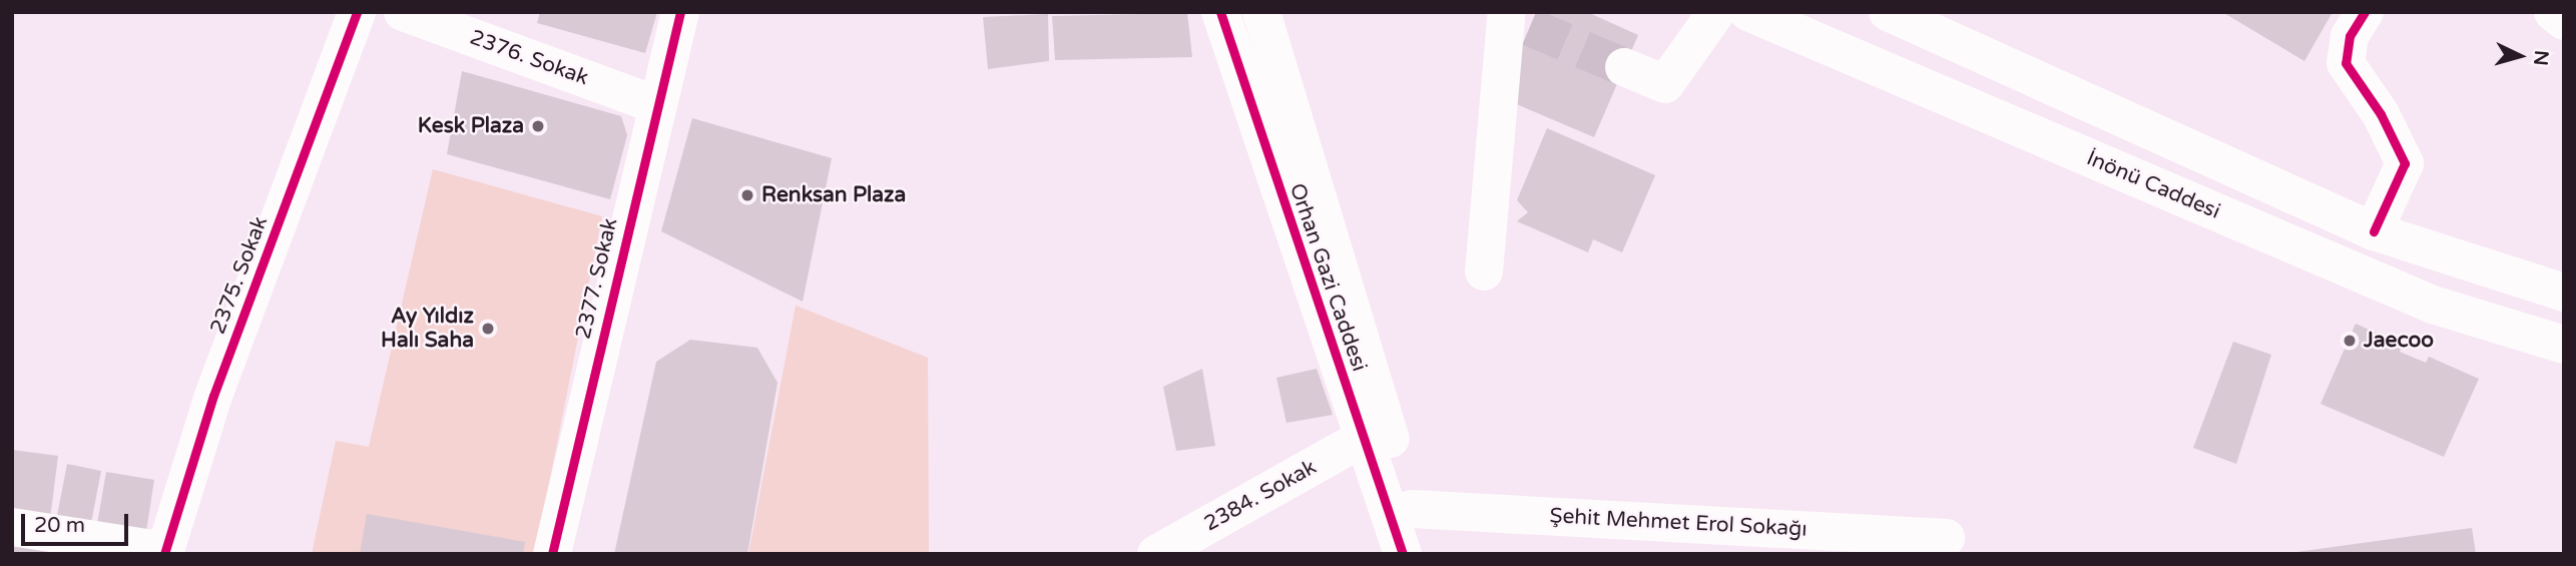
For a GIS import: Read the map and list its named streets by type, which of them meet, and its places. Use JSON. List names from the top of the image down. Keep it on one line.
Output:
{"streets":{"street":["2376. Sokak","İnönü Caddesi","2375. Sokak","Orhan Gazi Caddesi","2377. Sokak","2384. Sokak","Şehit Mehmet Erol Sokağı"]},"crossings":[["2376. Sokak","2377. Sokak"],["Orhan Gazi Caddesi","2384. Sokak"],["Orhan Gazi Caddesi","Şehit Mehmet Erol Sokağı"]],"places":["Kesk Plaza","Renksan Plaza","Ay Yıldız Halı Saha","Jaecoo"],"scale_bar":"20 m","north":"right"}
